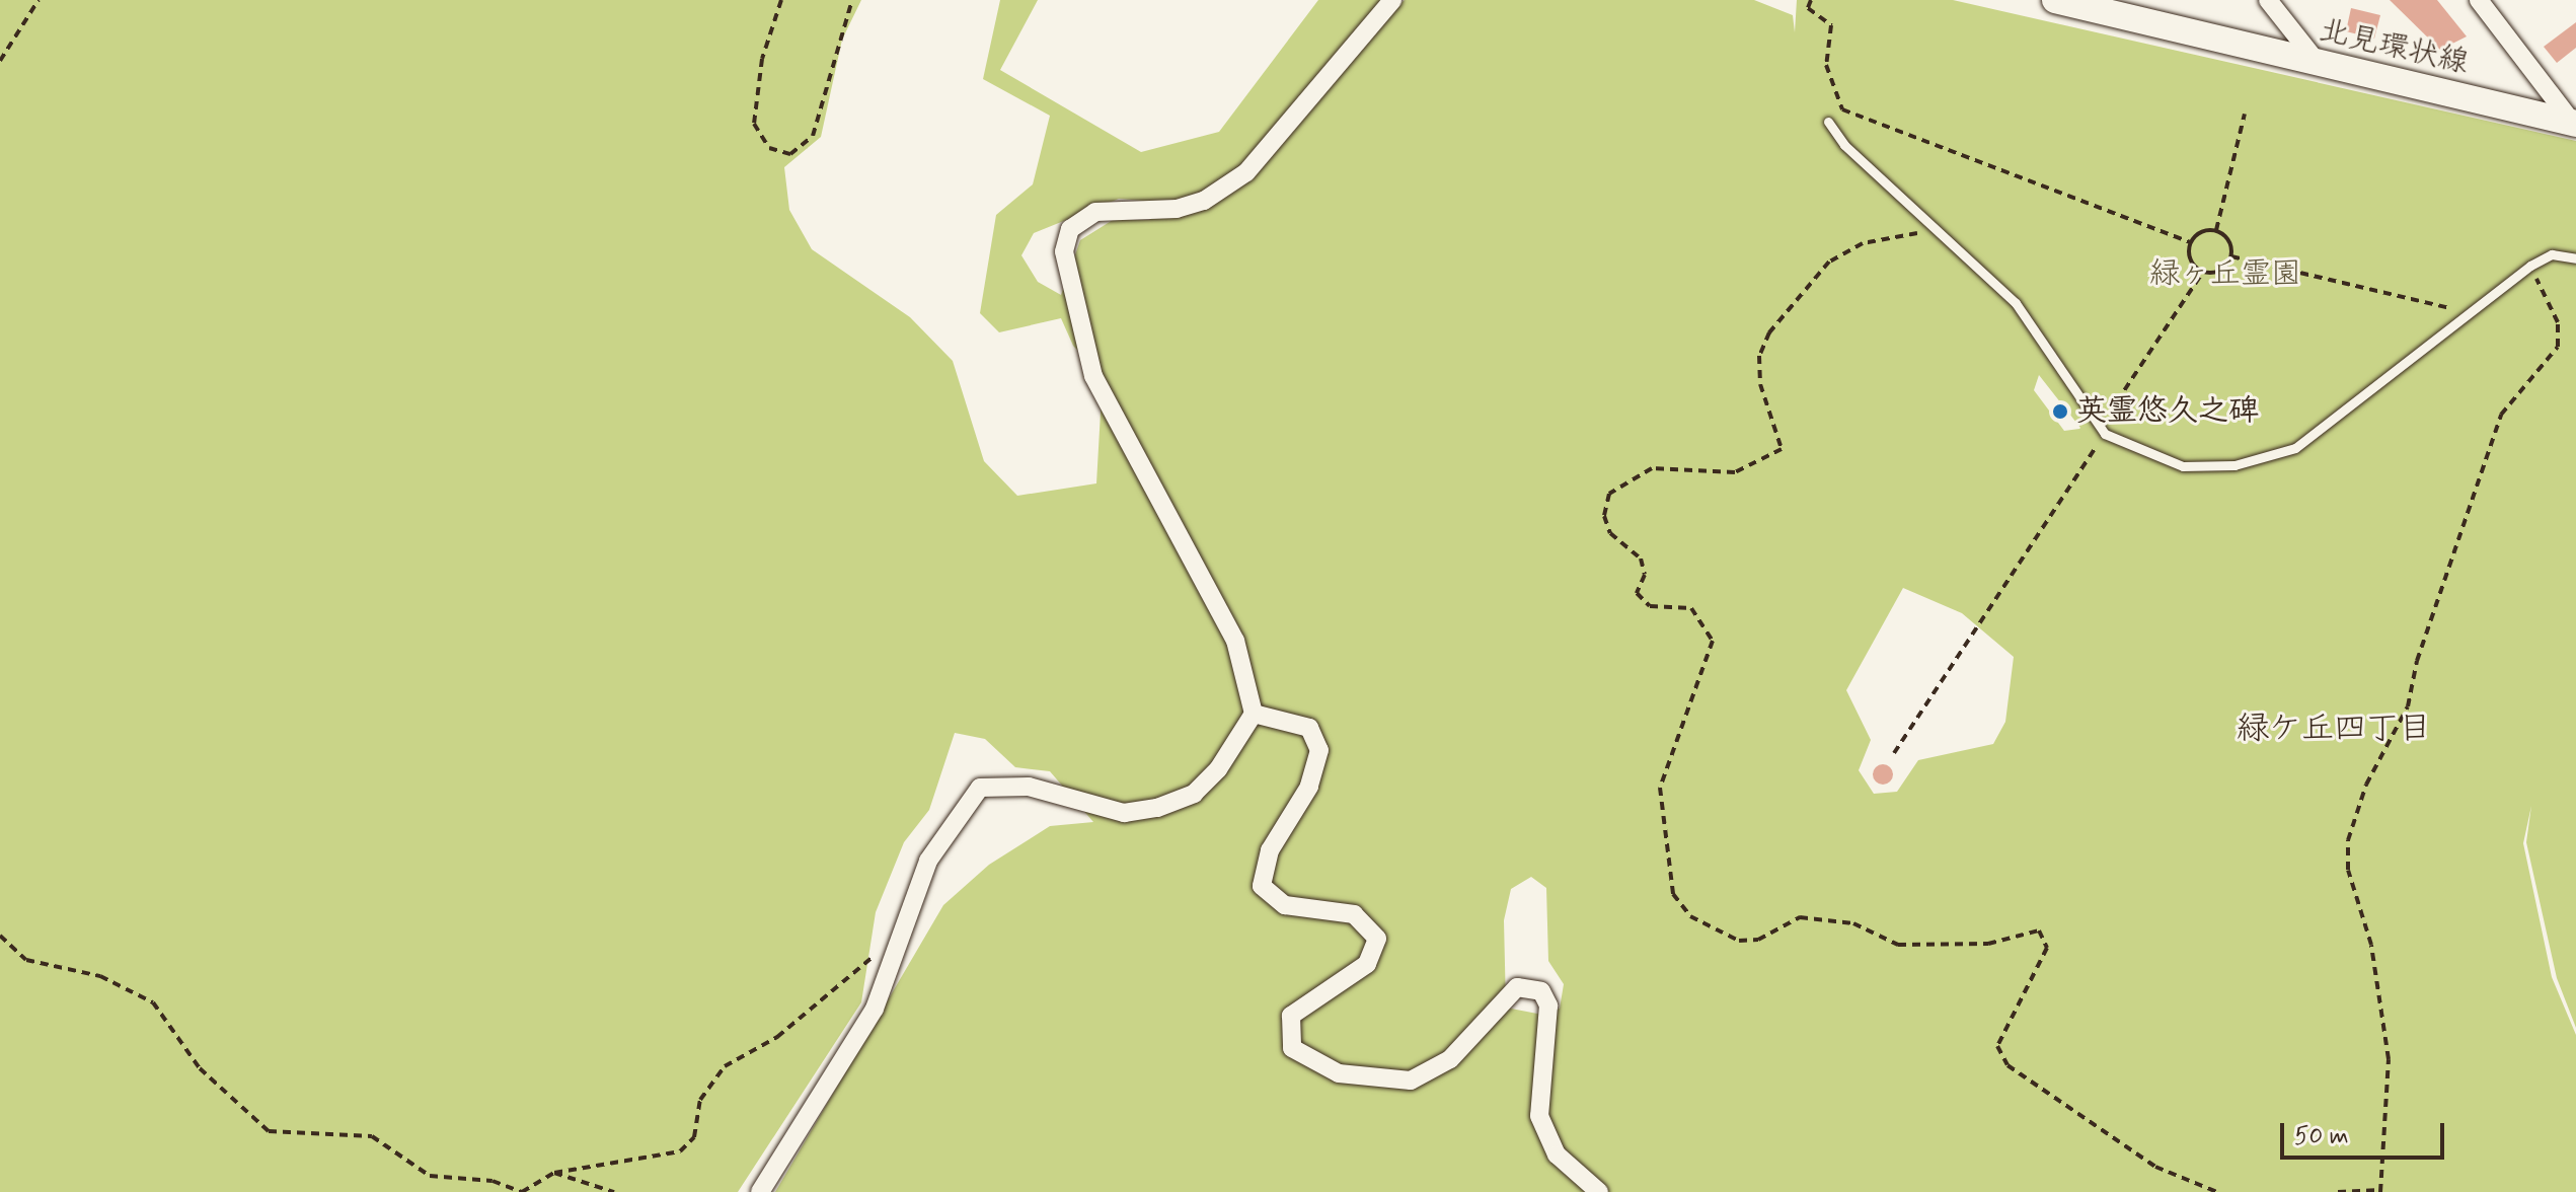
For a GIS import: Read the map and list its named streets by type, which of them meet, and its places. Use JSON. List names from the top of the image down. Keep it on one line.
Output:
{"streets":{"main road":["北見環状線"]},"districts":["緑ケ丘四丁目"],"parks":["緑ヶ丘霊園"],"places":["英霊悠久之碑"],"scale_bar":"50 m"}
